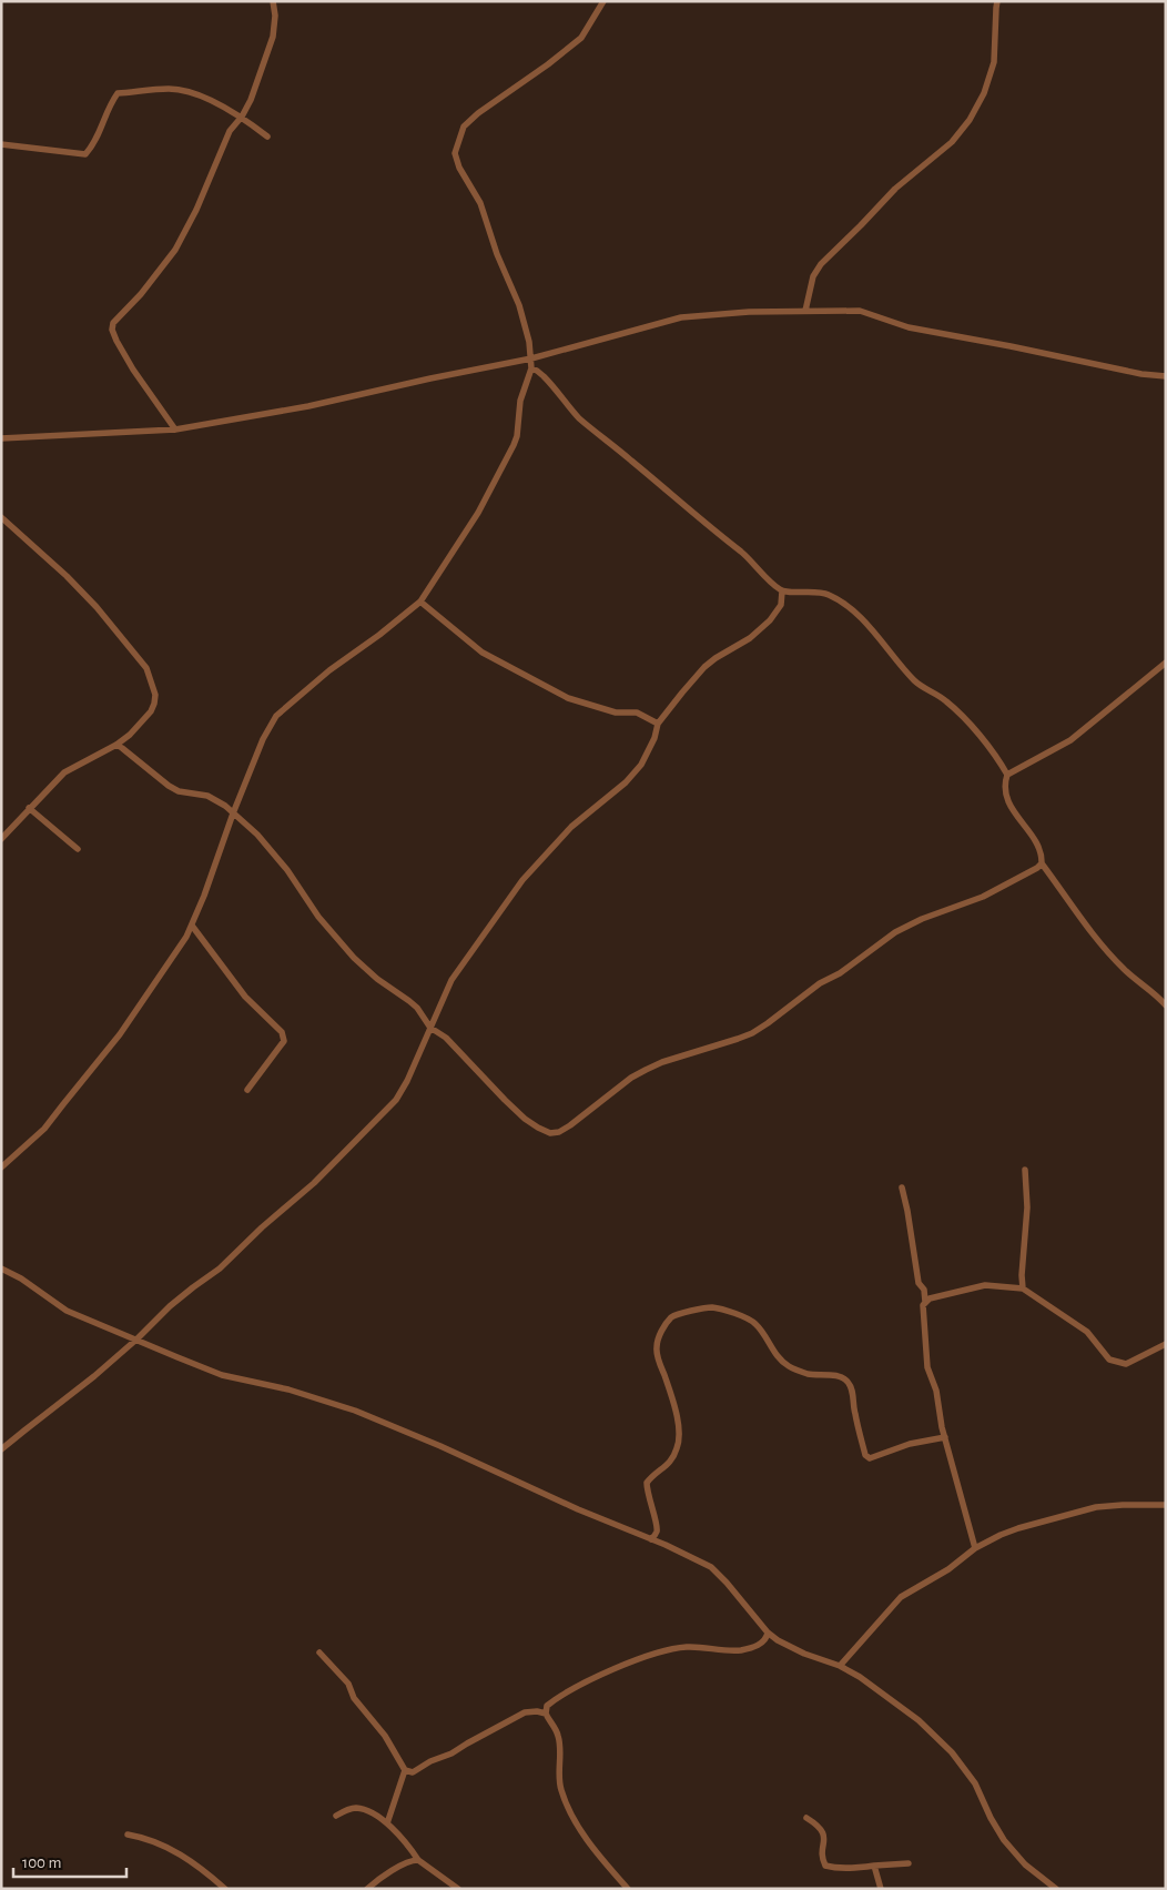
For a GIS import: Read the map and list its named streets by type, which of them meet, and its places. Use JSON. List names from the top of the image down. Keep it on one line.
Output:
{"scale_bar":"100 m"}
